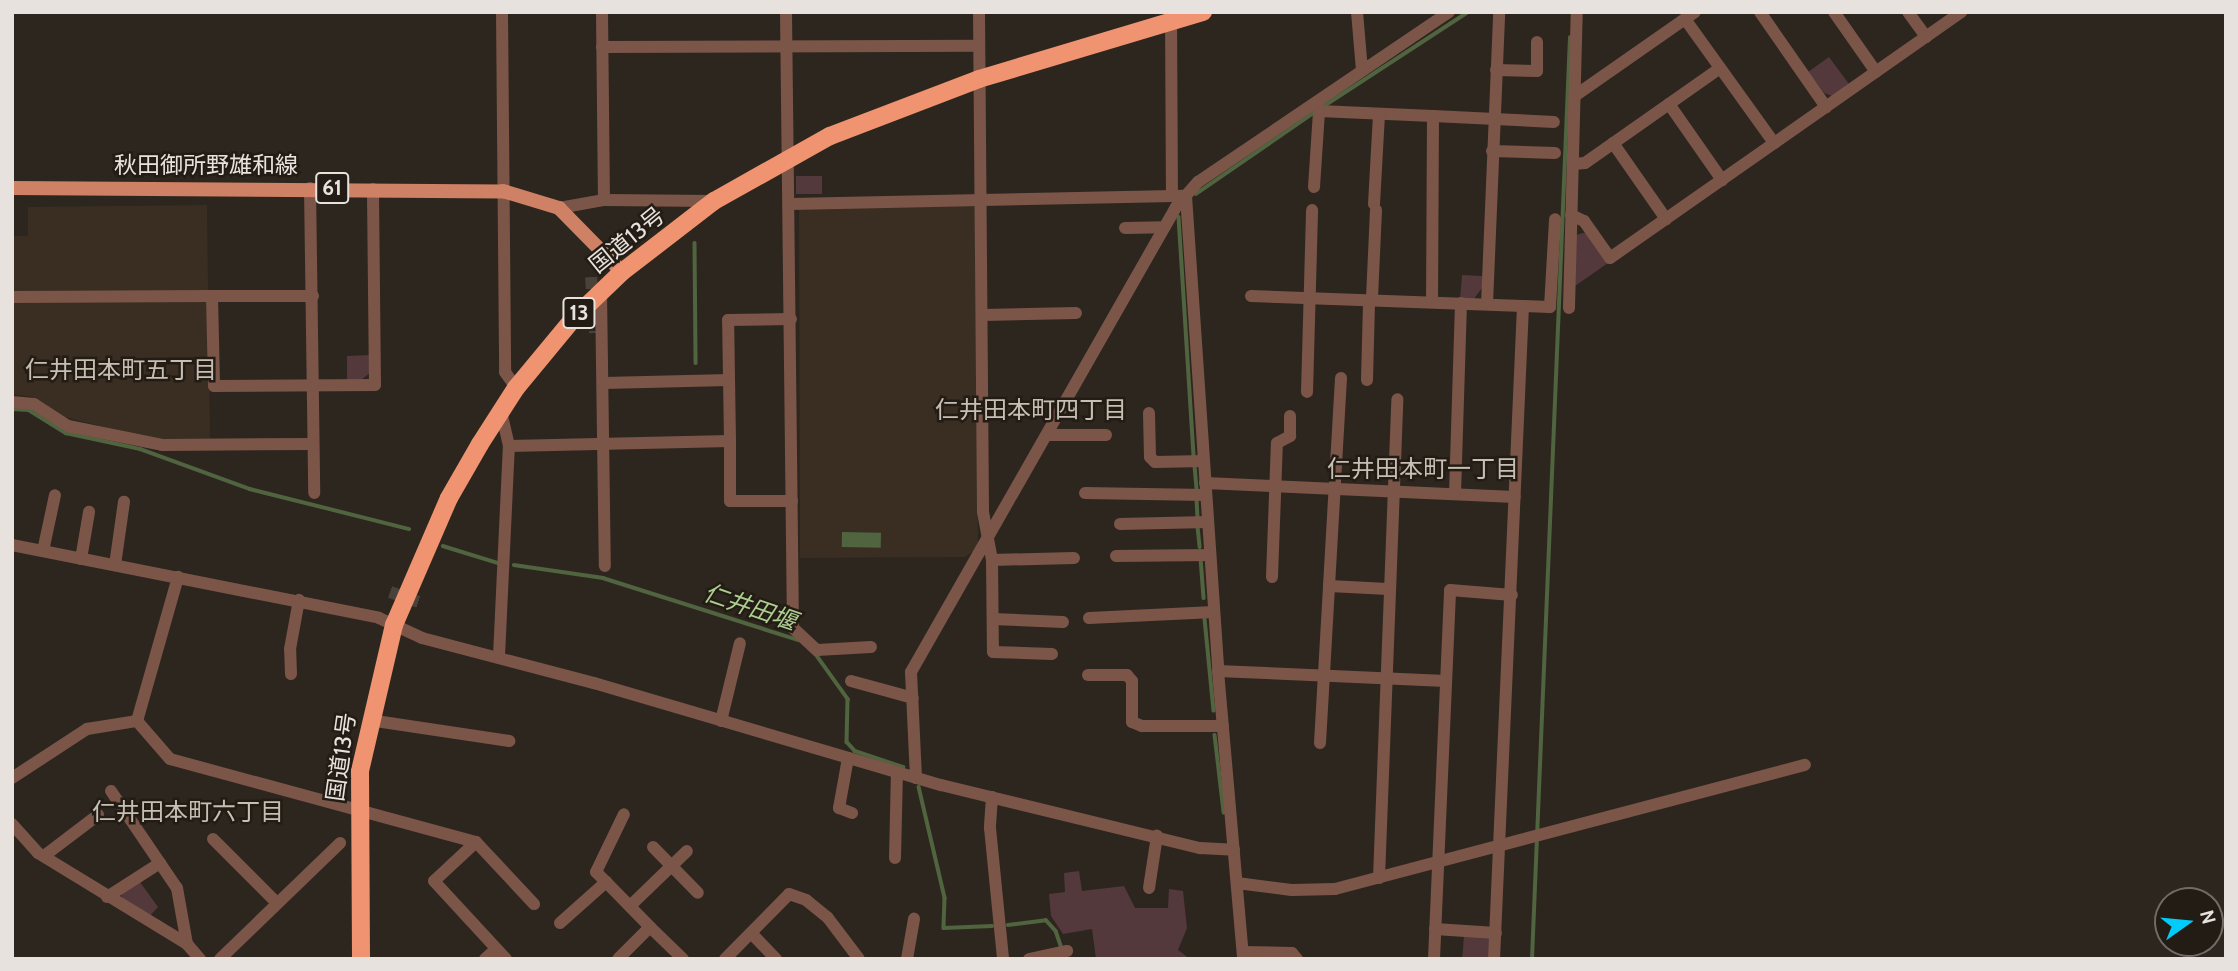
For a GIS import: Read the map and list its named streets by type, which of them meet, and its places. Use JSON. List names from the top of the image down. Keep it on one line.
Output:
{"streets":{"highway":["国道13号","13"],"main road":["秋田御所野雄和線","61"]},"crossings":[["秋田御所野雄和線","国道13号"]],"districts":["仁井田本町五丁目","仁井田本町四丁目","仁井田本町一丁目","仁井田本町六丁目"],"water":["仁井田堰"],"north":"right"}
